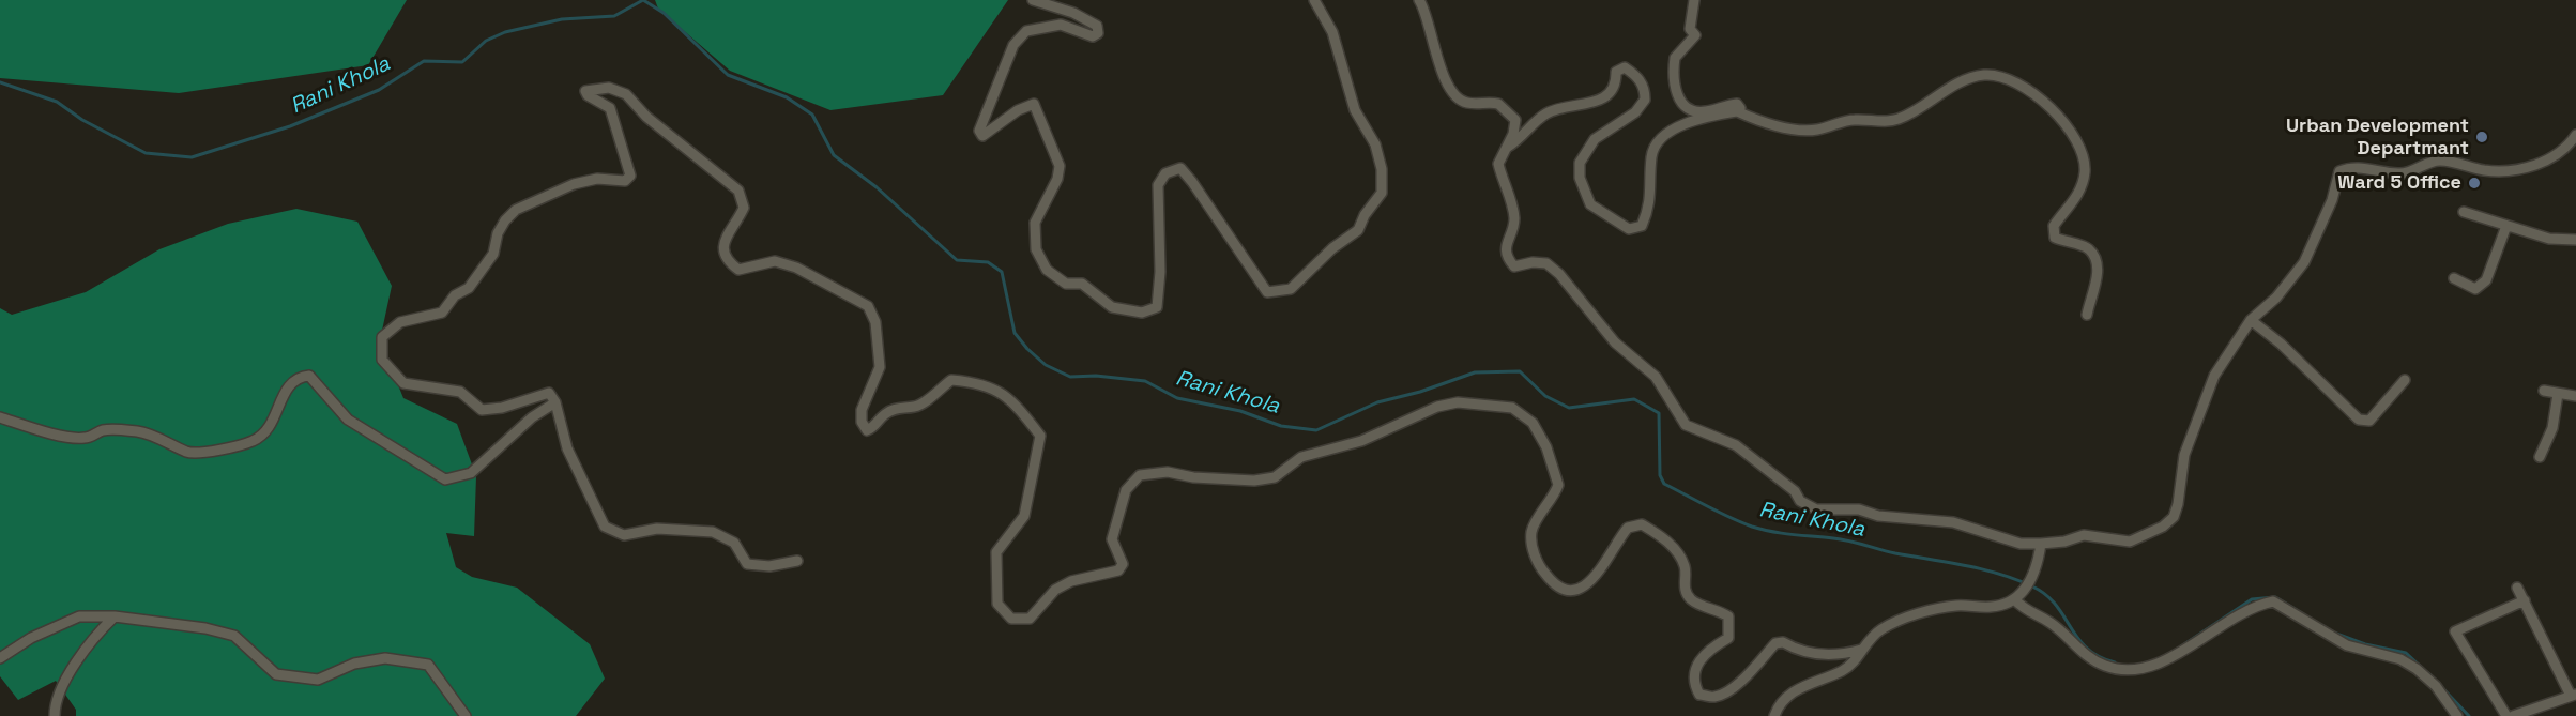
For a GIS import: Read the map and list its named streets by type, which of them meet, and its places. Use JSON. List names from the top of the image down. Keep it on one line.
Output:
{"water":["Rani Khola"],"places":["Urban Development Departmant","Ward 5 Office"]}
